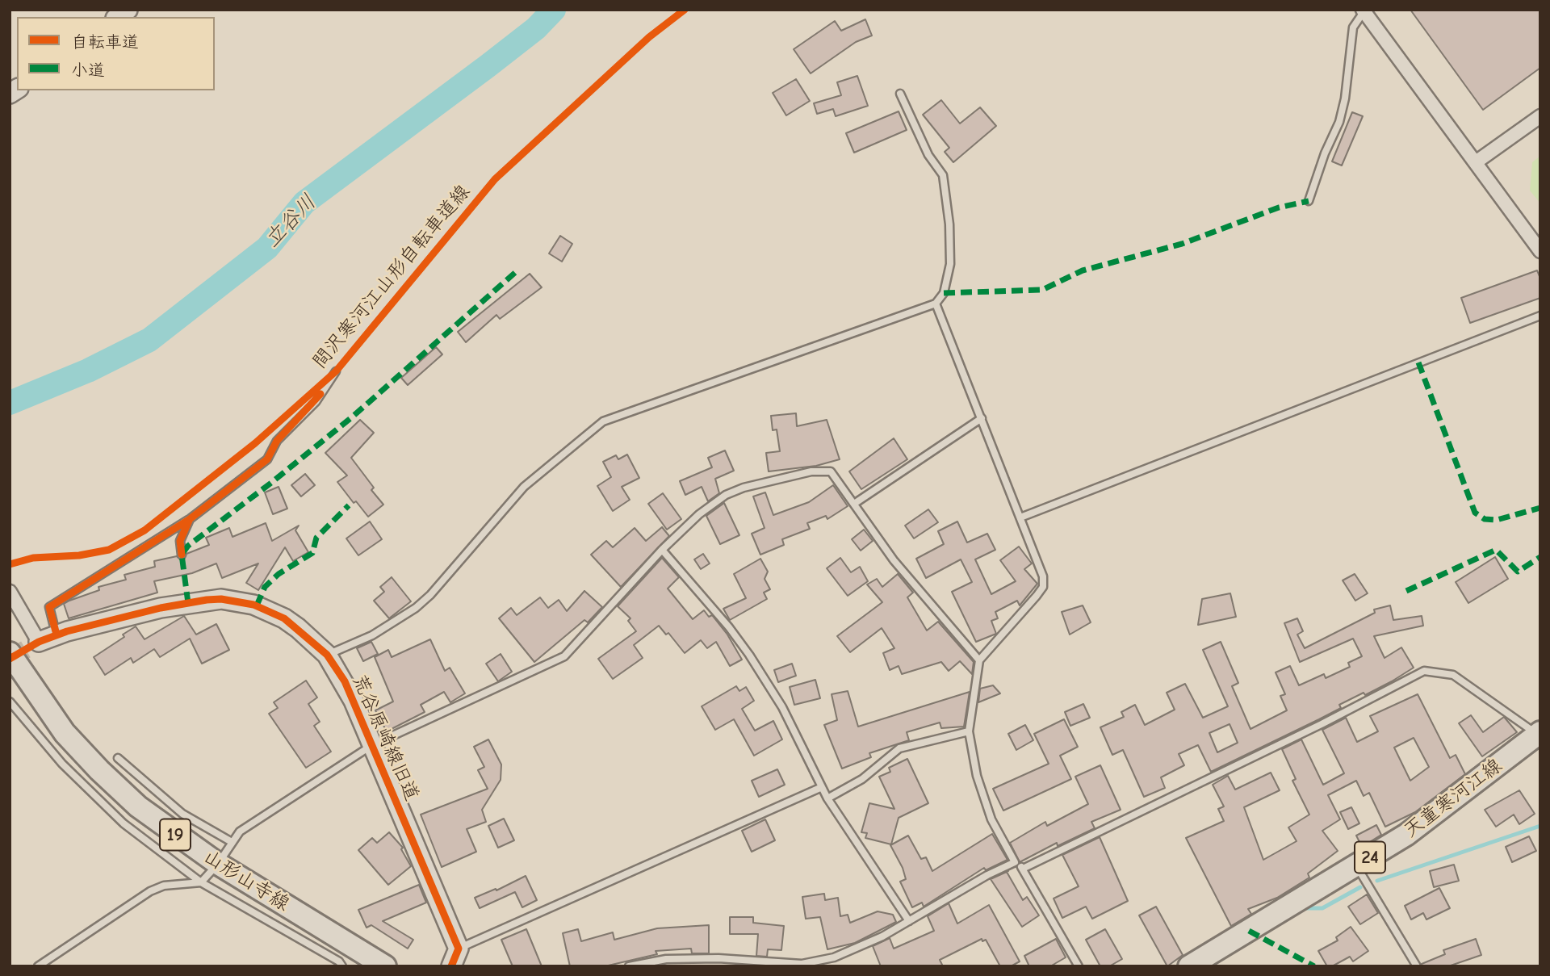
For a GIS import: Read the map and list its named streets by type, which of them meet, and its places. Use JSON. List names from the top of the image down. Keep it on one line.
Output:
{"streets":{"main road":["天童寒河江線","19","24","山形山寺線"],"street":["荒谷原崎線旧道"],"cycle path":["間沢寒河江山形自転車道線"]},"water":["立谷川"],"legend":["自転車道","小道"]}
